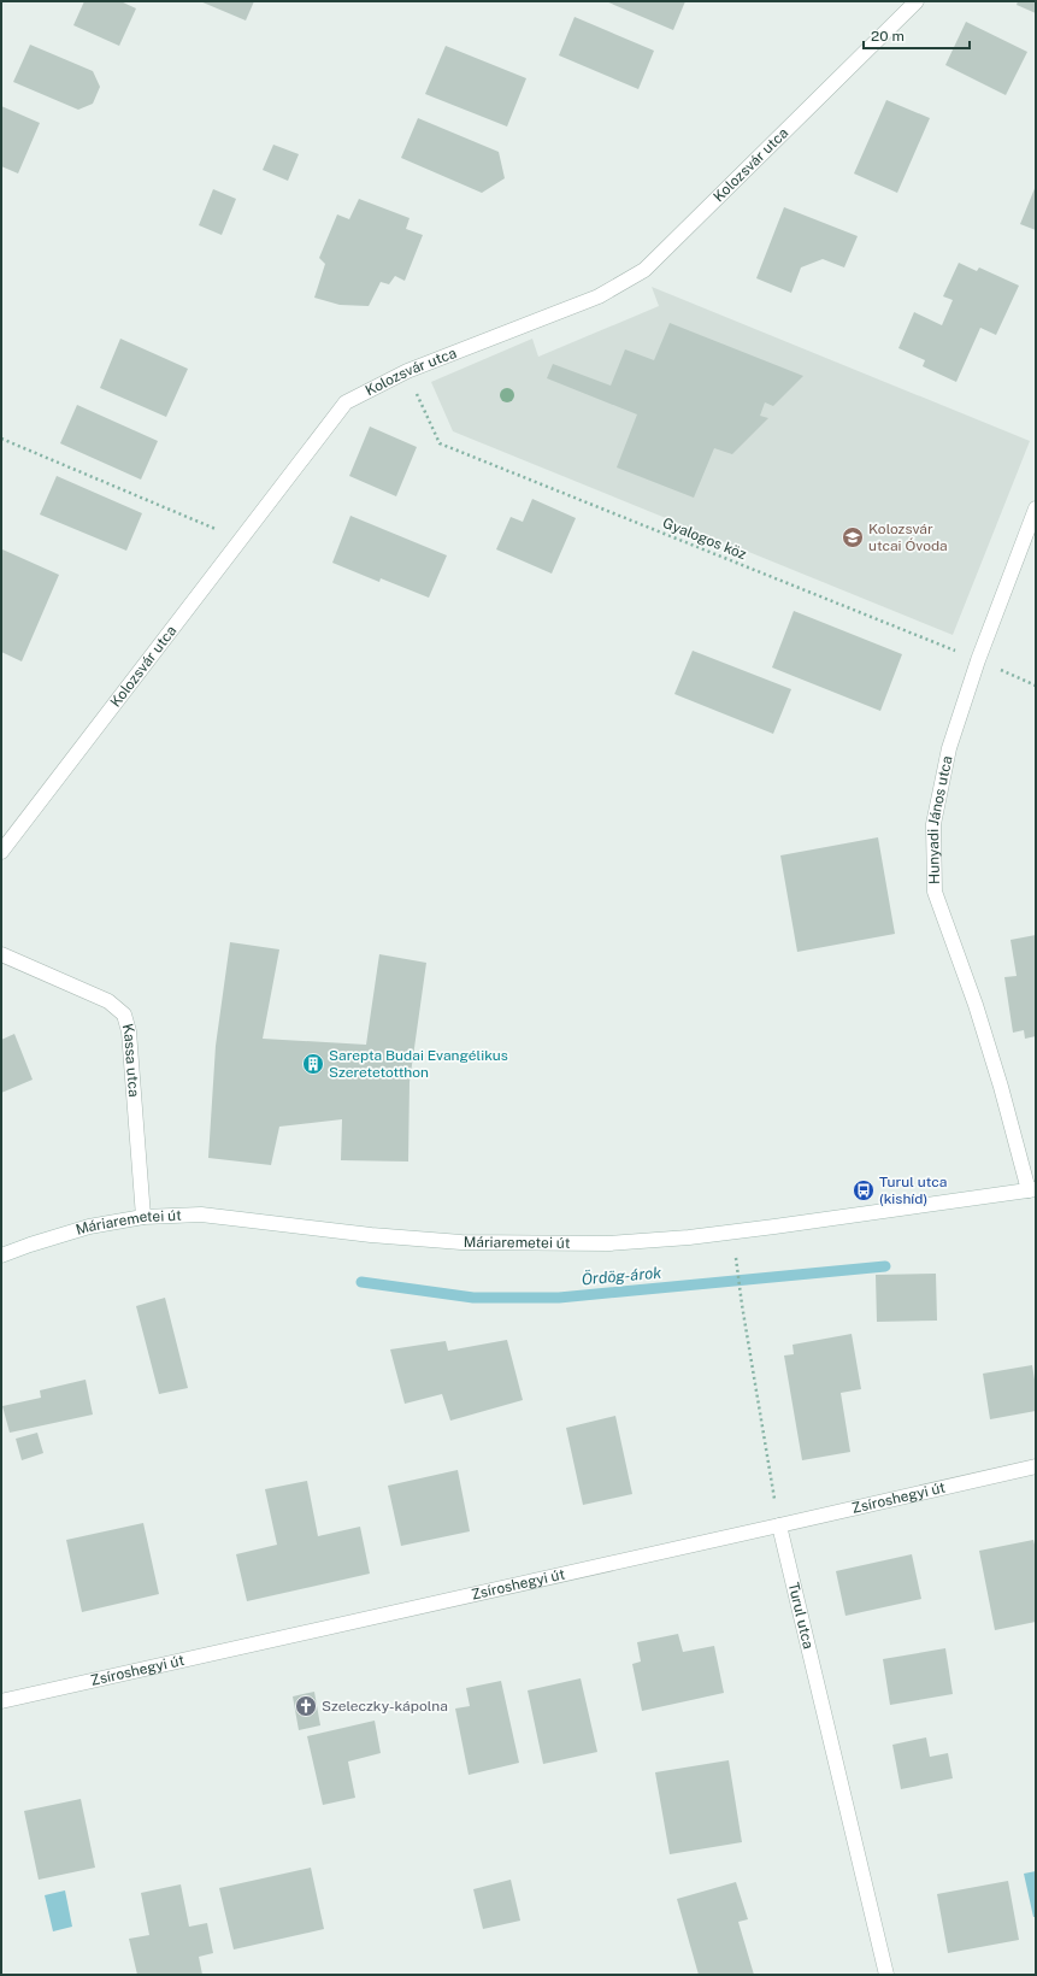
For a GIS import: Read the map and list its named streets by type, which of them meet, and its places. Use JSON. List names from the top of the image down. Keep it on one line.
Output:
{"streets":{"street":["Kolozsvár utca","Hunyadi János utca","Kassa utca","Máriaremetei út","Zsíroshegyi út","Turul utca"],"path":["Gyalogos köz"]},"crossings":[["Kolozsvár utca","Gyalogos köz"],["Gyalogos köz","Hunyadi János utca"],["Hunyadi János utca","Máriaremetei út"],["Kassa utca","Máriaremetei út"],["Zsíroshegyi út","Turul utca"]],"water":["Ördög-árok"],"places":{"school or university":["Kolozsvár utcai Óvoda"],"building":["Sarepta Budai Evangélikus Szeretetotthon"],"bus stop":["Turul utca (kishíd)"],"church":["Szeleczky-kápolna"]},"scale_bar":"20 m"}
